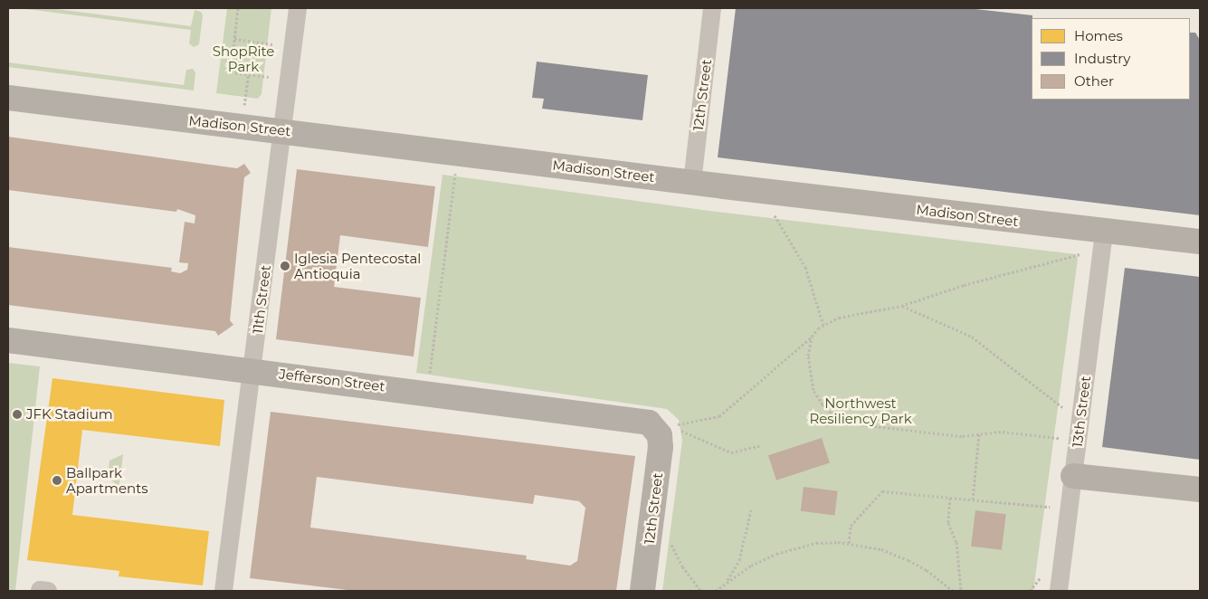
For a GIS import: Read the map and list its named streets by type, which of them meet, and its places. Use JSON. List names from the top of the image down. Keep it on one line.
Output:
{"streets":{"street":["12th Street","Madison Street","11th Street","Jefferson Street","13th Street"]},"crossings":[["12th Street","Madison Street"],["12th Street","Jefferson Street"],["Madison Street","11th Street"],["Madison Street","13th Street"],["11th Street","Jefferson Street"]],"parks":["ShopRite Park","Northwest Resiliency Park"],"places":["Iglesia Pentecostal Antioquia","JFK Stadium","Ballpark Apartments"],"legend":["Homes","Industry","Other"]}
